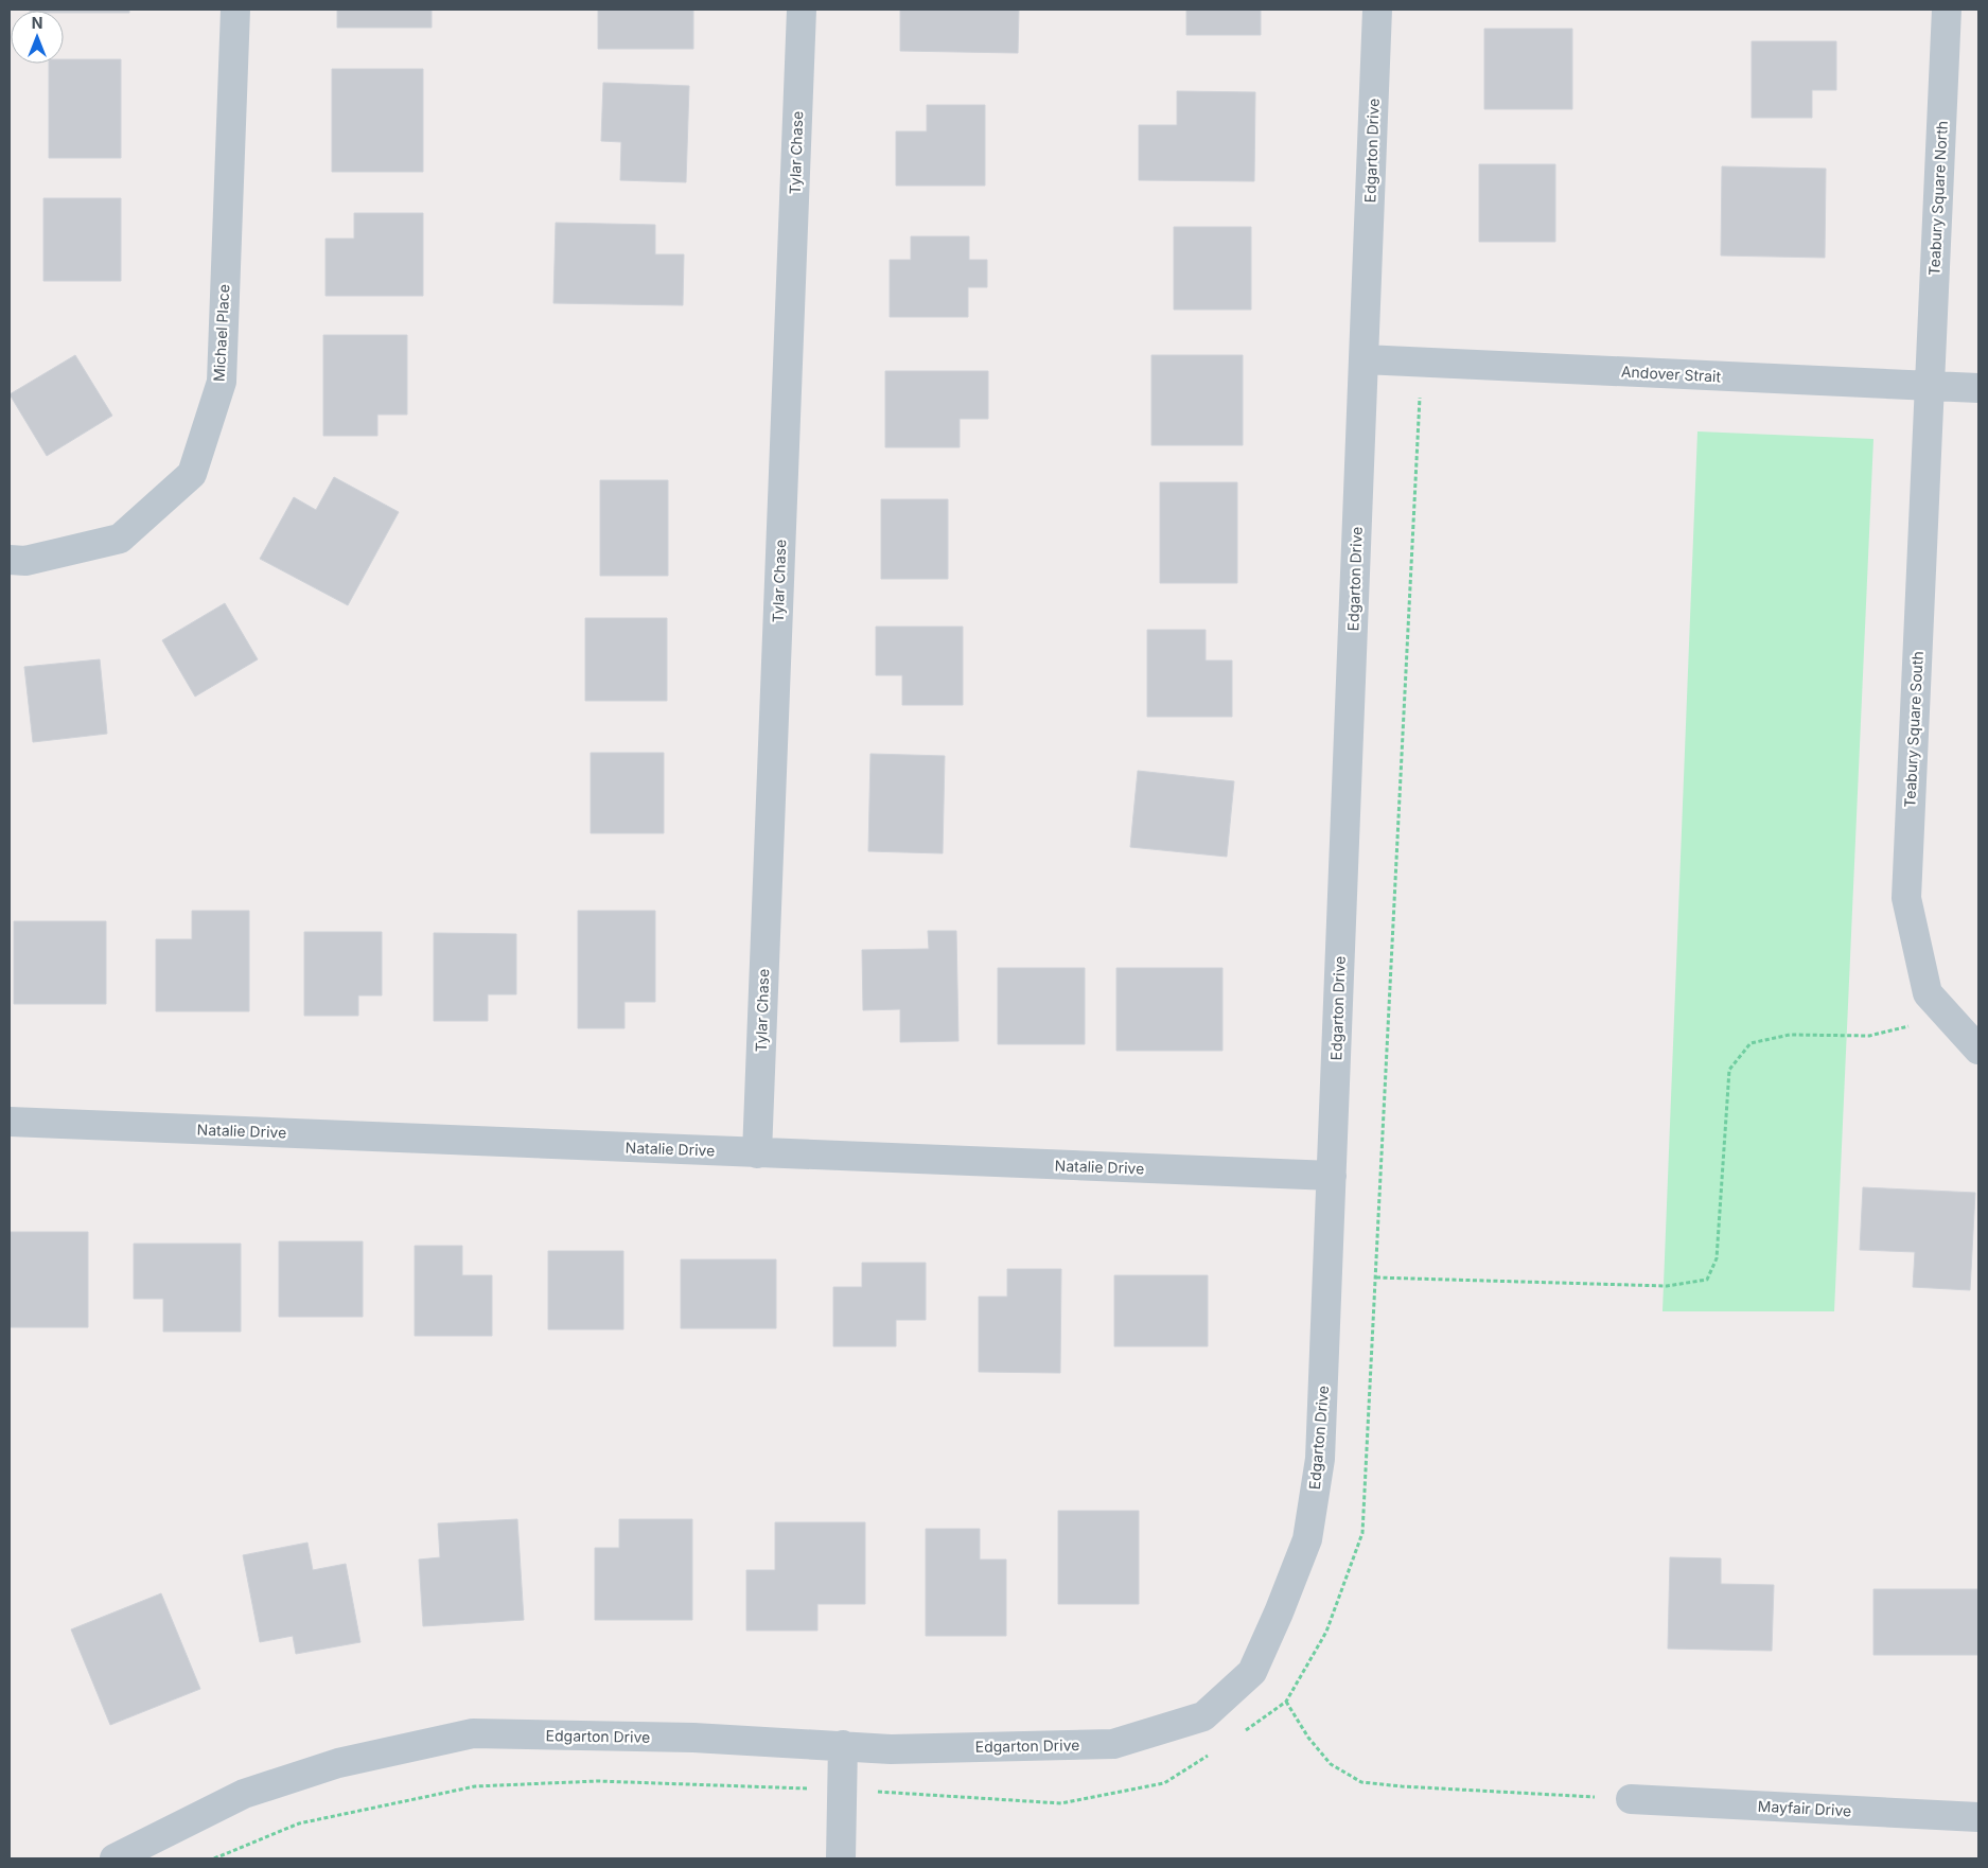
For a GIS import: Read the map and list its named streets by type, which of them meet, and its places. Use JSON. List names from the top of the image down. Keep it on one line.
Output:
{"streets":{"street":["Edgarton Drive","Tylar Chase","Teabury Square North","Michael Place","Andover Strait","Teabury Square South","Natalie Drive","Mayfair Drive"]},"crossings":[["Edgarton Drive","Andover Strait"],["Edgarton Drive","Natalie Drive"],["Tylar Chase","Natalie Drive"],["Teabury Square North","Andover Strait"],["Teabury Square North","Teabury Square South"],["Andover Strait","Teabury Square South"]],"north":"top"}
